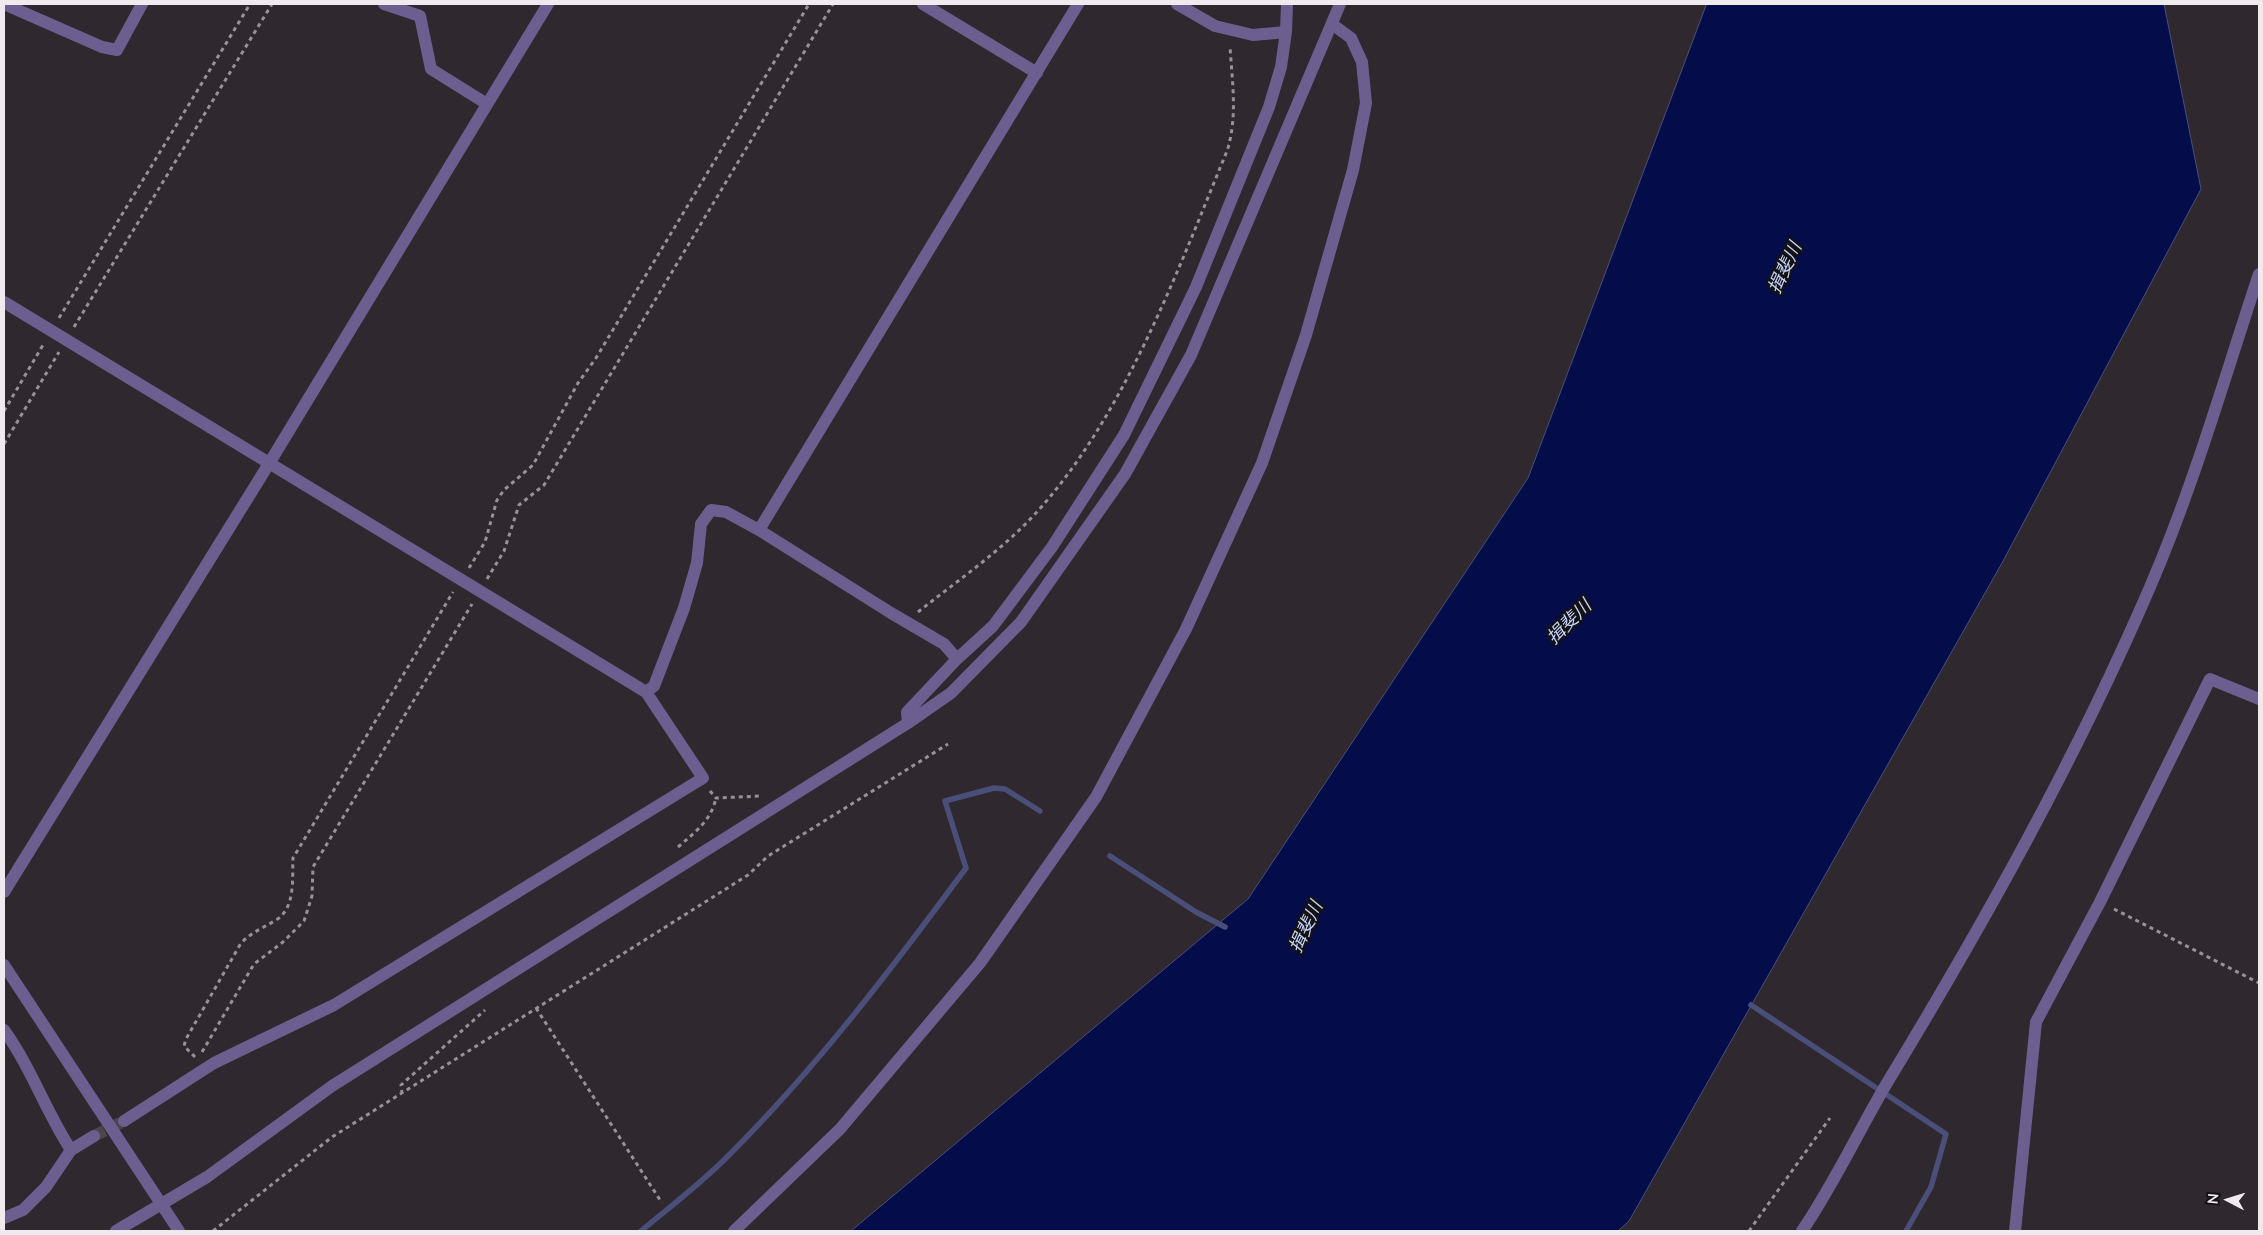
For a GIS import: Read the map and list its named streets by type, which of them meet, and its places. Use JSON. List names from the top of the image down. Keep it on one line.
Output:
{"water":["揖斐川"],"north":"left"}
